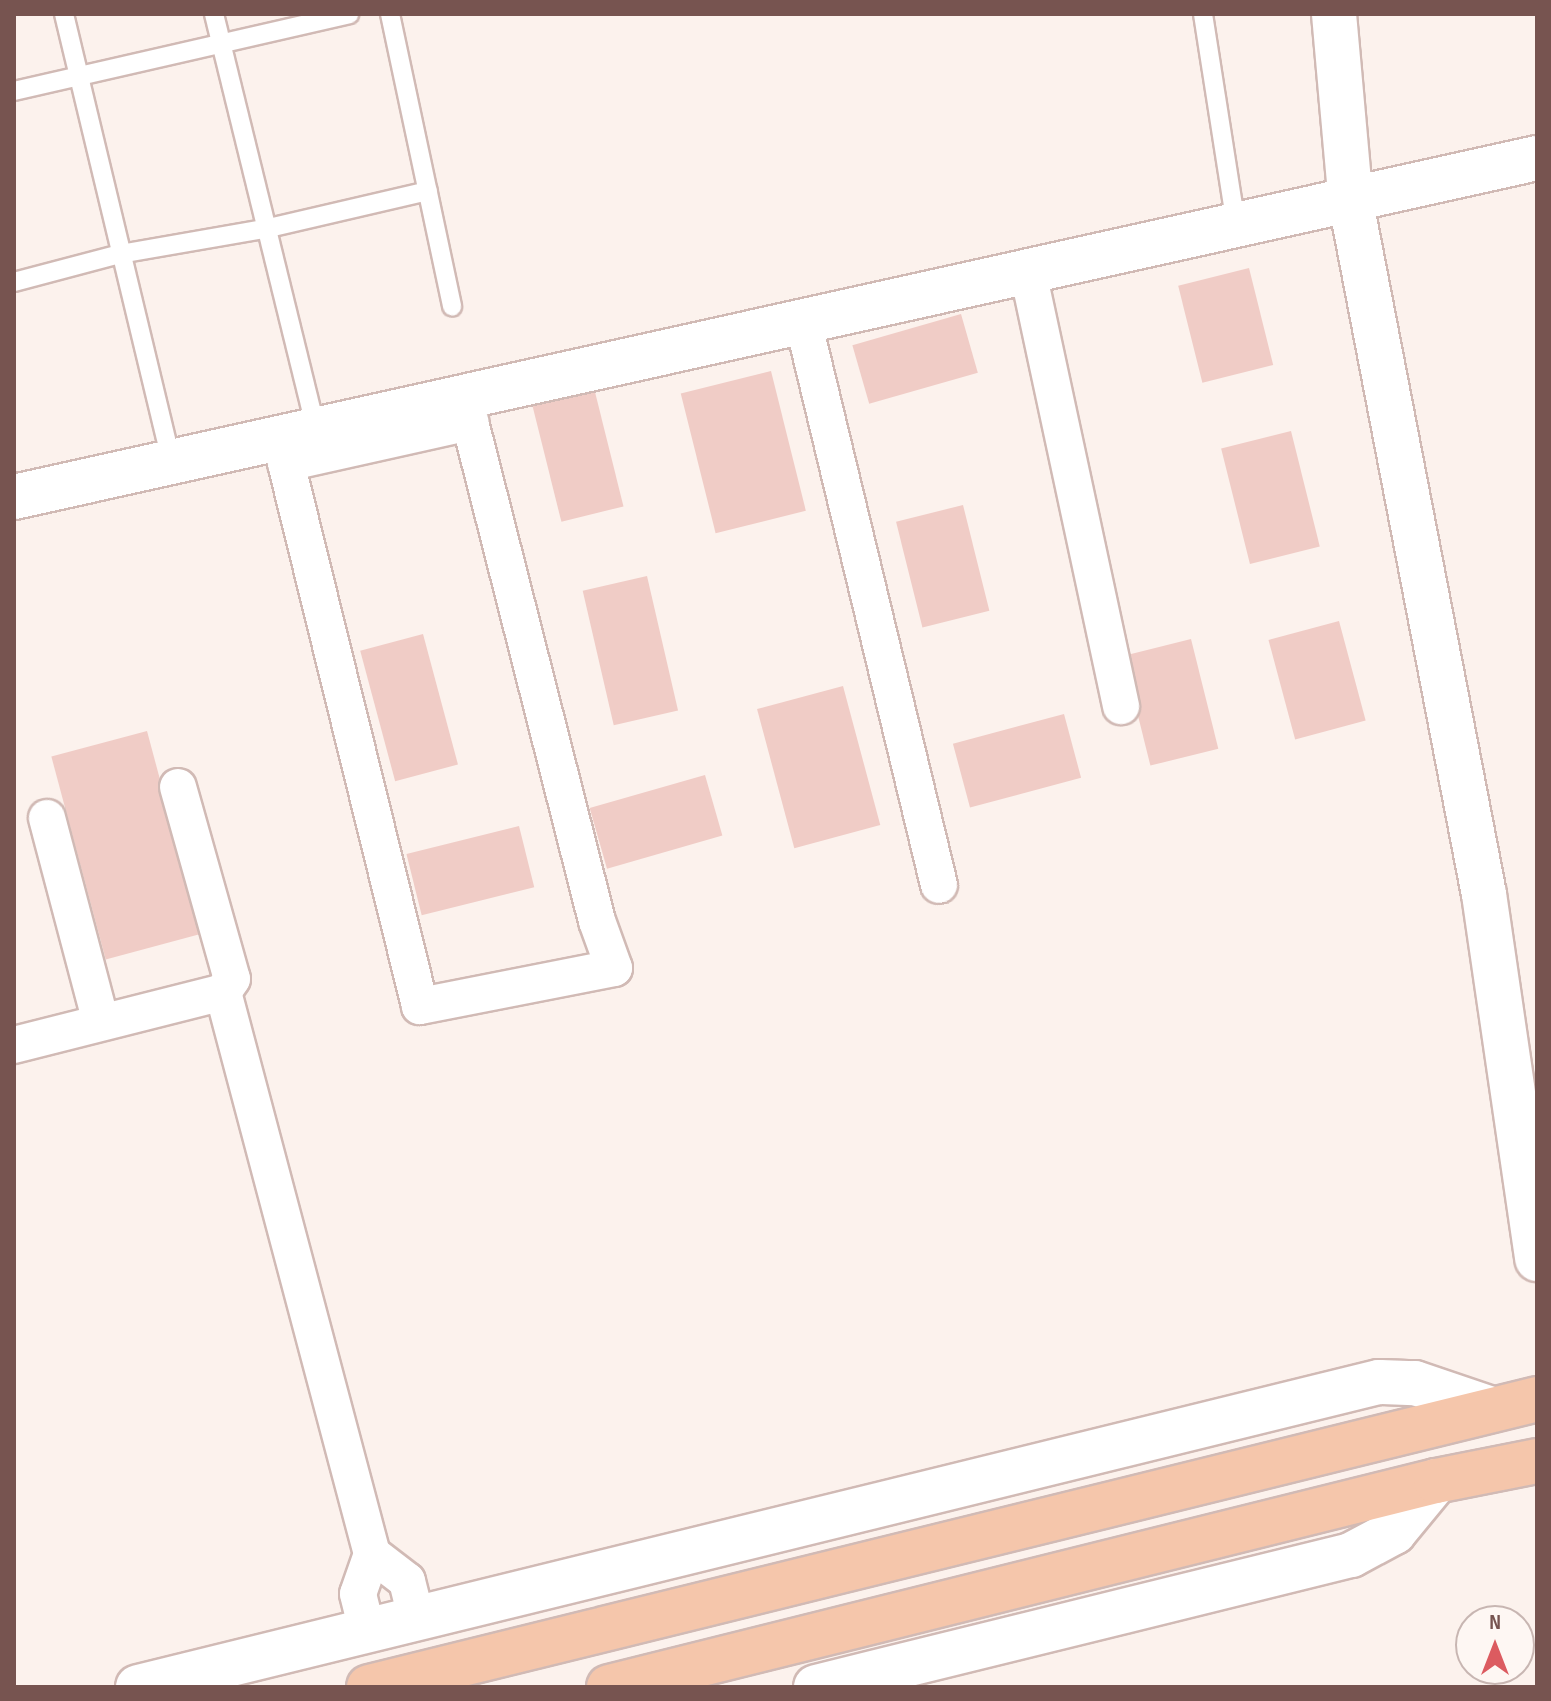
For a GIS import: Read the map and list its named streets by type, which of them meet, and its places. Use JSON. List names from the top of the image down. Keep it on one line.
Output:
{"north":"top"}
